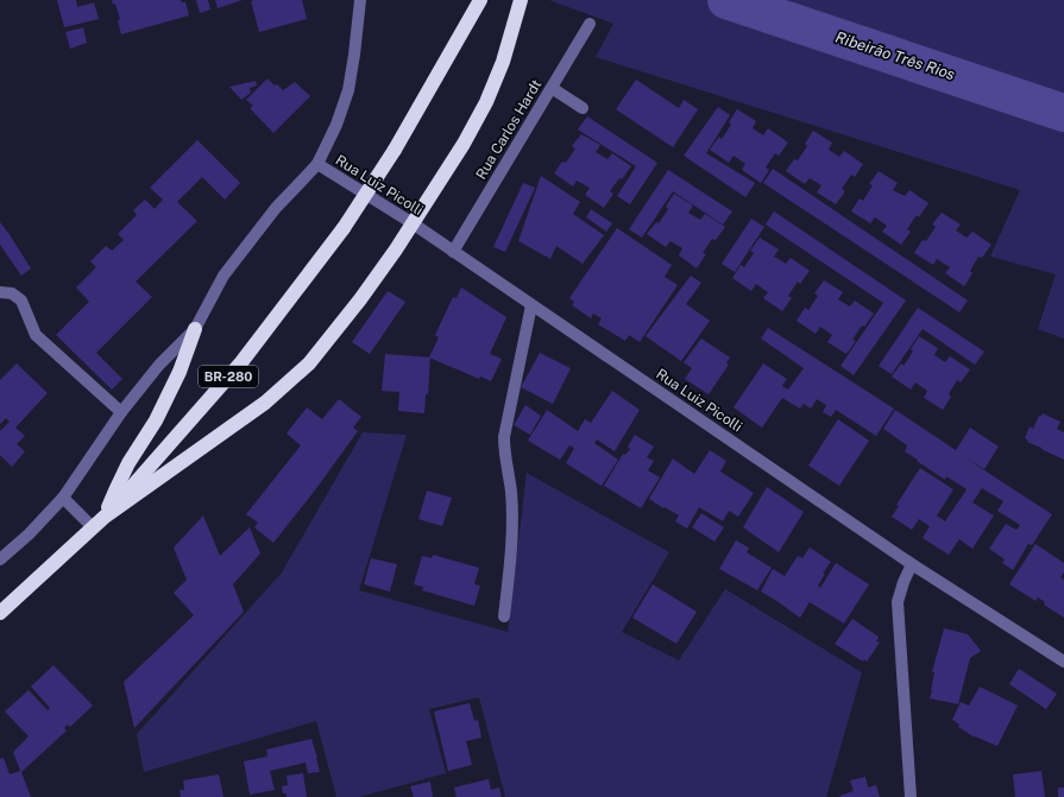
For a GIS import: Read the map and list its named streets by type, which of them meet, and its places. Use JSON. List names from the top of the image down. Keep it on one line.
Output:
{"streets":{"highway":["BR-280"],"street":["Rua Carlos Hardt","Rua Luiz Picolli"]},"crossings":[["Rua Carlos Hardt","Rua Luiz Picolli"]],"water":["Ribeirão Três Rios"]}
